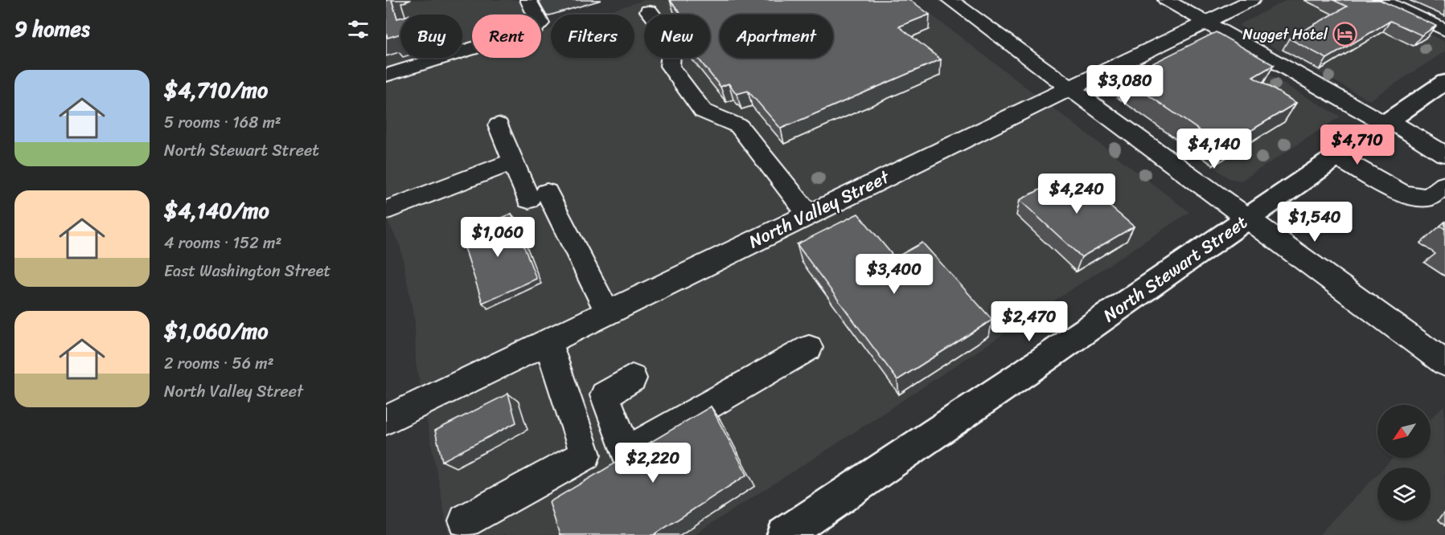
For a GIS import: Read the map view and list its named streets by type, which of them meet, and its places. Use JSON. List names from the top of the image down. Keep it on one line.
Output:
{"streets":{"main road":["North Stewart Street"],"street":["North Valley Street"]},"places":{"hotel":["Nugget Hotel"]},"north":"bottom left","page":{"heading":"9 homes","chip":["Buy","Rent","Filters","New","Apartment"],"list":[{"name":"$4,710/mo","note":"5 rooms · 168 m² · North Stewart Street"},{"name":"$4,140/mo","note":"4 rooms · 152 m² · East Washington Street"},{"name":"$1,060/mo","note":"2 rooms · 56 m² · North Valley Street"}],"price":["$3,080","$4,710","$4,140","$4,240","$1,540","$1,060","$3,400","$2,470","$2,220"]}}
